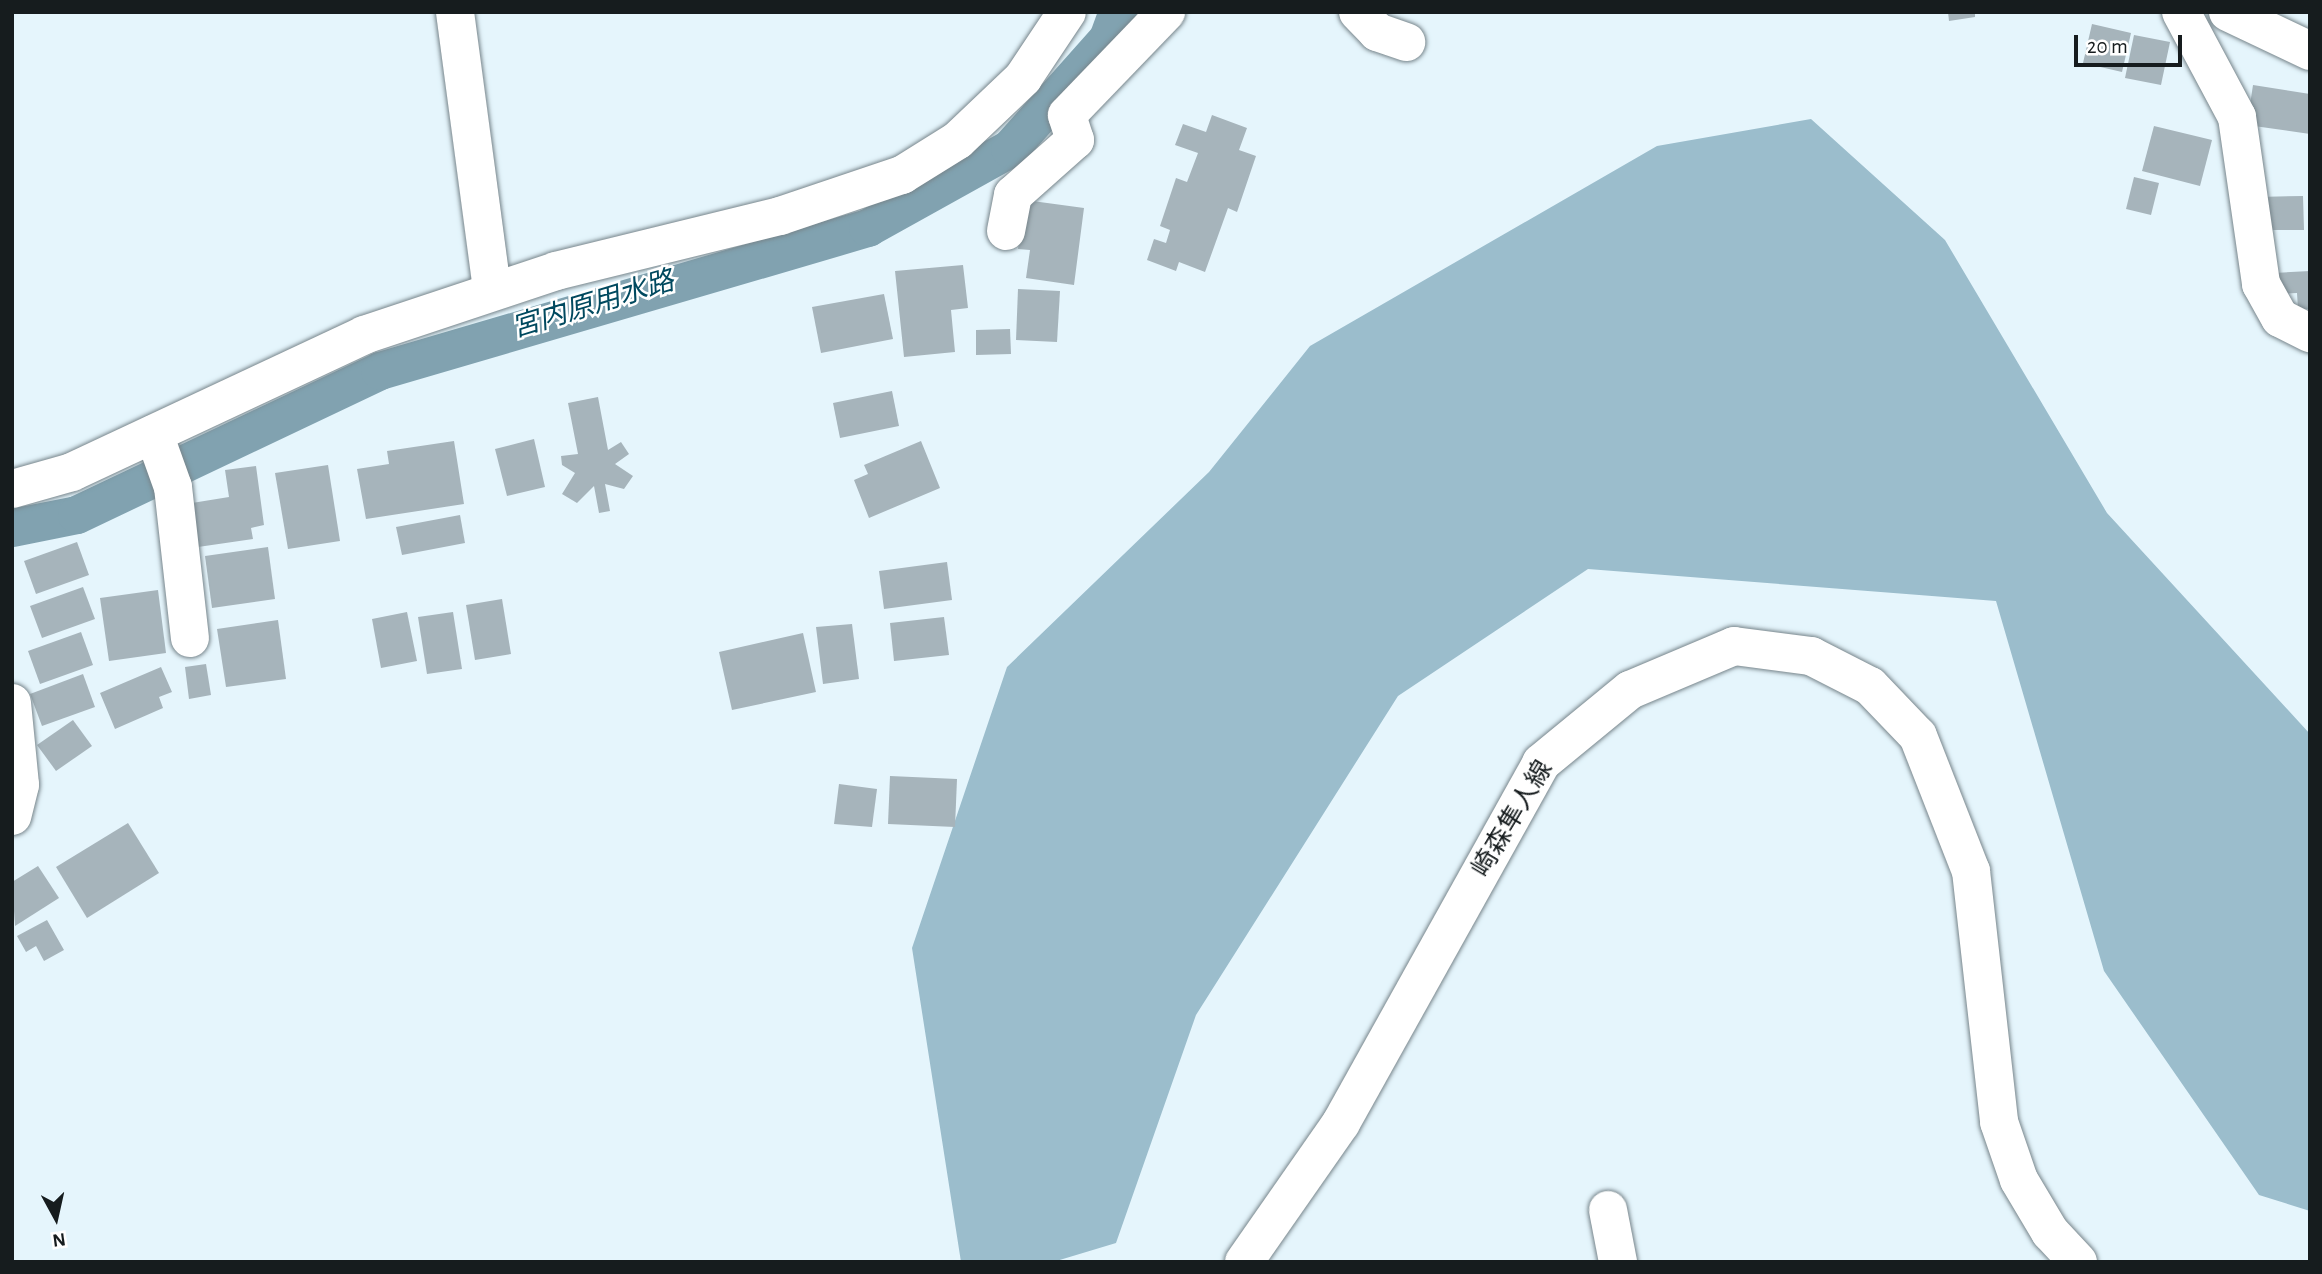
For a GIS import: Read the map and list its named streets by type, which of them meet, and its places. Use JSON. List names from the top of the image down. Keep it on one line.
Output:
{"streets":{"street":["崎森隼人線"]},"water":["宮内原用水路"],"scale_bar":"20 m","north":"bottom"}
